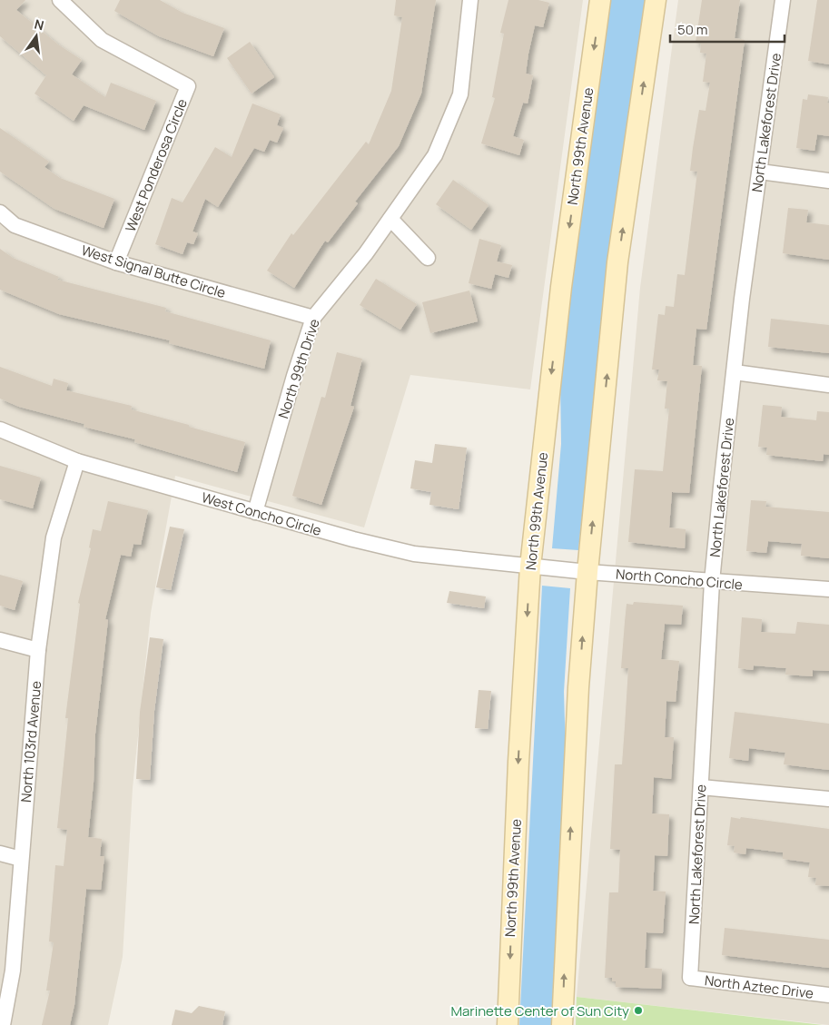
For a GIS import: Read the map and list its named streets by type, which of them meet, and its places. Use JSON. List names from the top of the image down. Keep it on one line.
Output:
{"streets":{"main road":["North 99th Avenue"],"street":["North Lakeforest Drive","West Ponderosa Circle","West Signal Butte Circle","North 99th Drive","West Concho Circle","North Concho Circle","North 103rd Avenue","North Aztec Drive"]},"crossings":[["North Lakeforest Drive","North Concho Circle"],["North Lakeforest Drive","North Aztec Drive"],["North 99th Avenue","West Concho Circle"],["North 99th Avenue","North Concho Circle"],["West Ponderosa Circle","West Signal Butte Circle"],["West Signal Butte Circle","North 99th Drive"],["North 99th Drive","West Concho Circle"],["West Concho Circle","North Concho Circle"],["West Concho Circle","North 103rd Avenue"]],"places":["Marinette Center of Sun City"],"scale_bar":"50 m","north":"top"}
